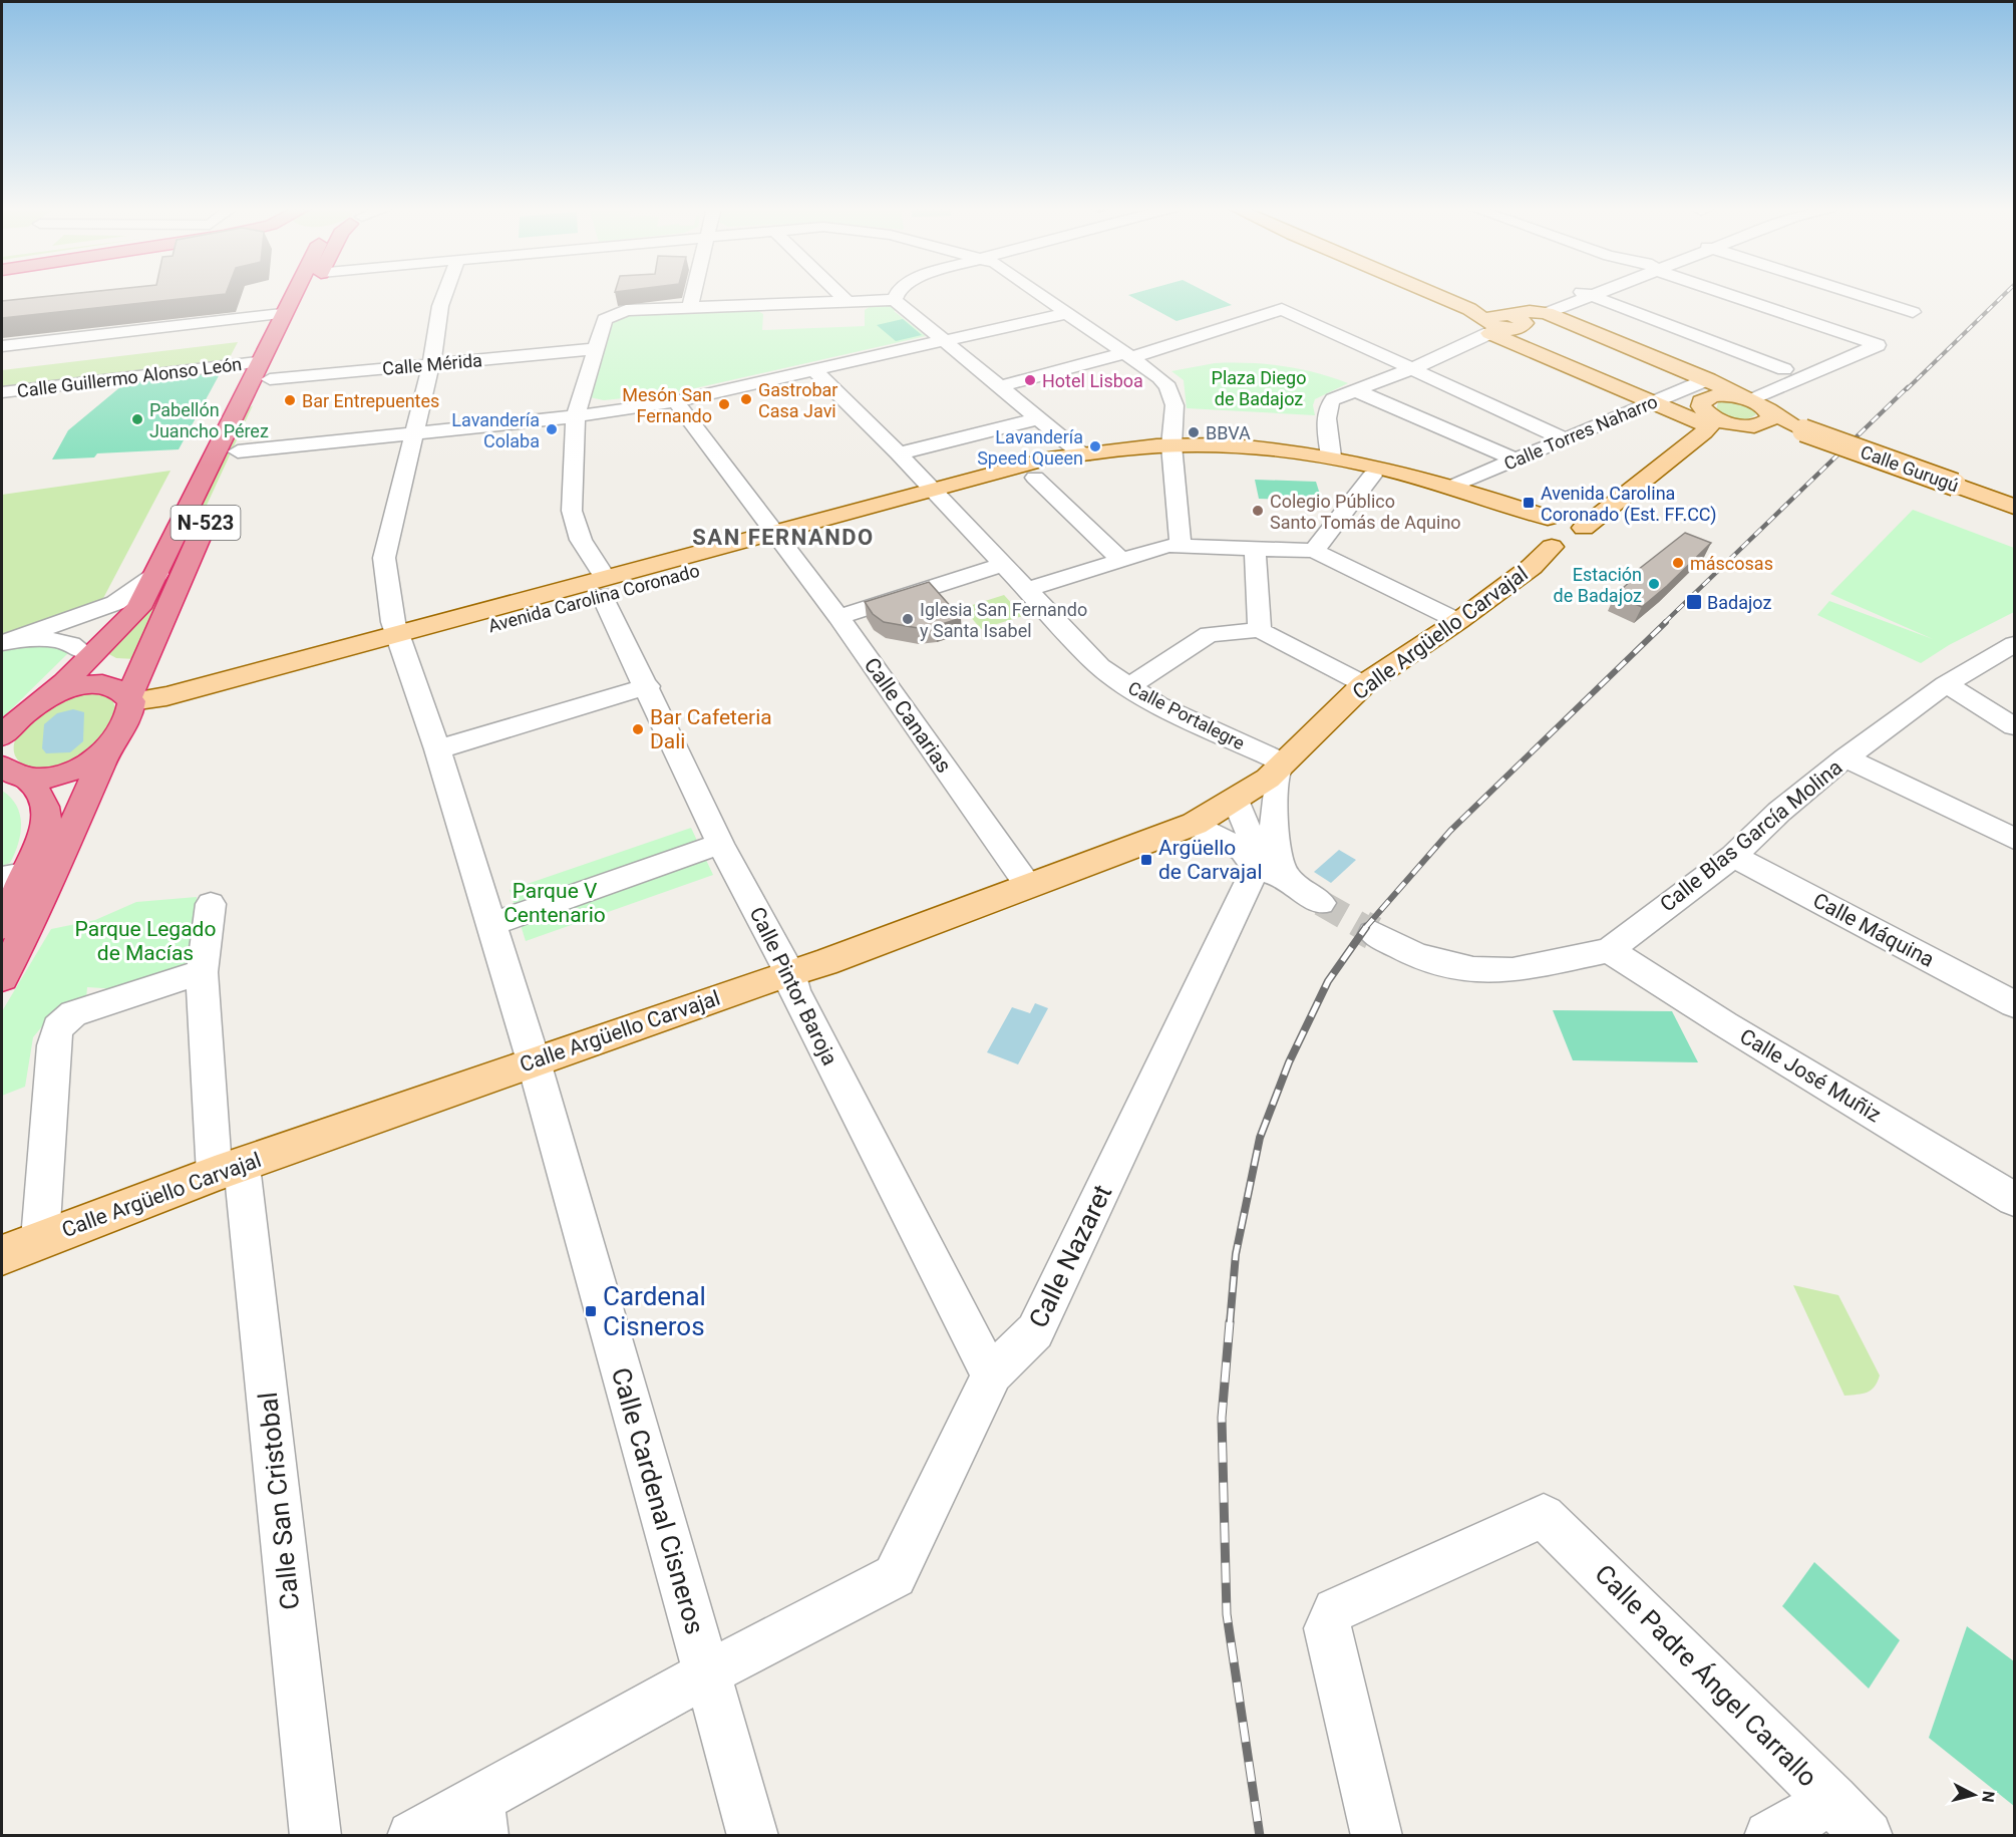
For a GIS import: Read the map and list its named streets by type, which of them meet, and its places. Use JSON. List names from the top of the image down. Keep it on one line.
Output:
{"streets":{"highway":["N-523"],"main road":["Calle Gurugú","Avenida Carolina Coronado","Calle Argüello Carvajal"],"street":["Calle Mérida","Calle Guillermo Alonso León","Calle Torres Naharro","Calle Canarias","Calle Portalegre","Calle Blas García Molina","Calle Máquina","Calle Pintor Baroja","Calle José Muñiz","Calle Nazaret","Calle San Cristobal","Calle Cardenal Cisneros","Calle Padre Ángel Carrallo"]},"crossings":[["Calle Mérida","Calle Guillermo Alonso León"],["Calle Mérida","N-523"],["Calle Mérida","Calle Pintor Baroja"],["Calle Mérida","Calle Cardenal Cisneros"],["Calle Guillermo Alonso León","N-523"],["Calle Torres Naharro","Avenida Carolina Coronado"],["N-523","Avenida Carolina Coronado"],["Avenida Carolina Coronado","Calle Canarias"],["Avenida Carolina Coronado","Calle Portalegre"],["Avenida Carolina Coronado","Calle Pintor Baroja"],["Avenida Carolina Coronado","Calle Cardenal Cisneros"],["Calle Argüello Carvajal","Calle Canarias"],["Calle Argüello Carvajal","Calle Portalegre"],["Calle Argüello Carvajal","Calle Pintor Baroja"],["Calle Argüello Carvajal","Calle San Cristobal"],["Calle Argüello Carvajal","Calle Cardenal Cisneros"],["Calle Blas García Molina","Calle Máquina"],["Calle Blas García Molina","Calle José Muñiz"],["Calle Pintor Baroja","Calle Nazaret"],["Calle Nazaret","Calle Cardenal Cisneros"]],"districts":["SAN FERNANDO"],"parks":["Plaza Diego de Badajoz","Parque V Centenario","Parque Legado de Macías"],"places":{"other":["Hotel Lisboa","Gastrobar Casa Javi","Bar Entrepuentes","Mesón San Fernando","Pabellón Juancho Pérez","Lavandería Colaba","BBVA","Lavandería Speed Queen","Colegio Público Santo Tomás de Aquino","máscosas","Estación de Badajoz","Iglesia San Fernando y Santa Isabel","Bar Cafeteria Dali"],"transit":["Avenida Carolina Coronado (Est. FF.CC)","Badajoz","Argüello de Carvajal","Cardenal Cisneros"]},"north":"right"}
